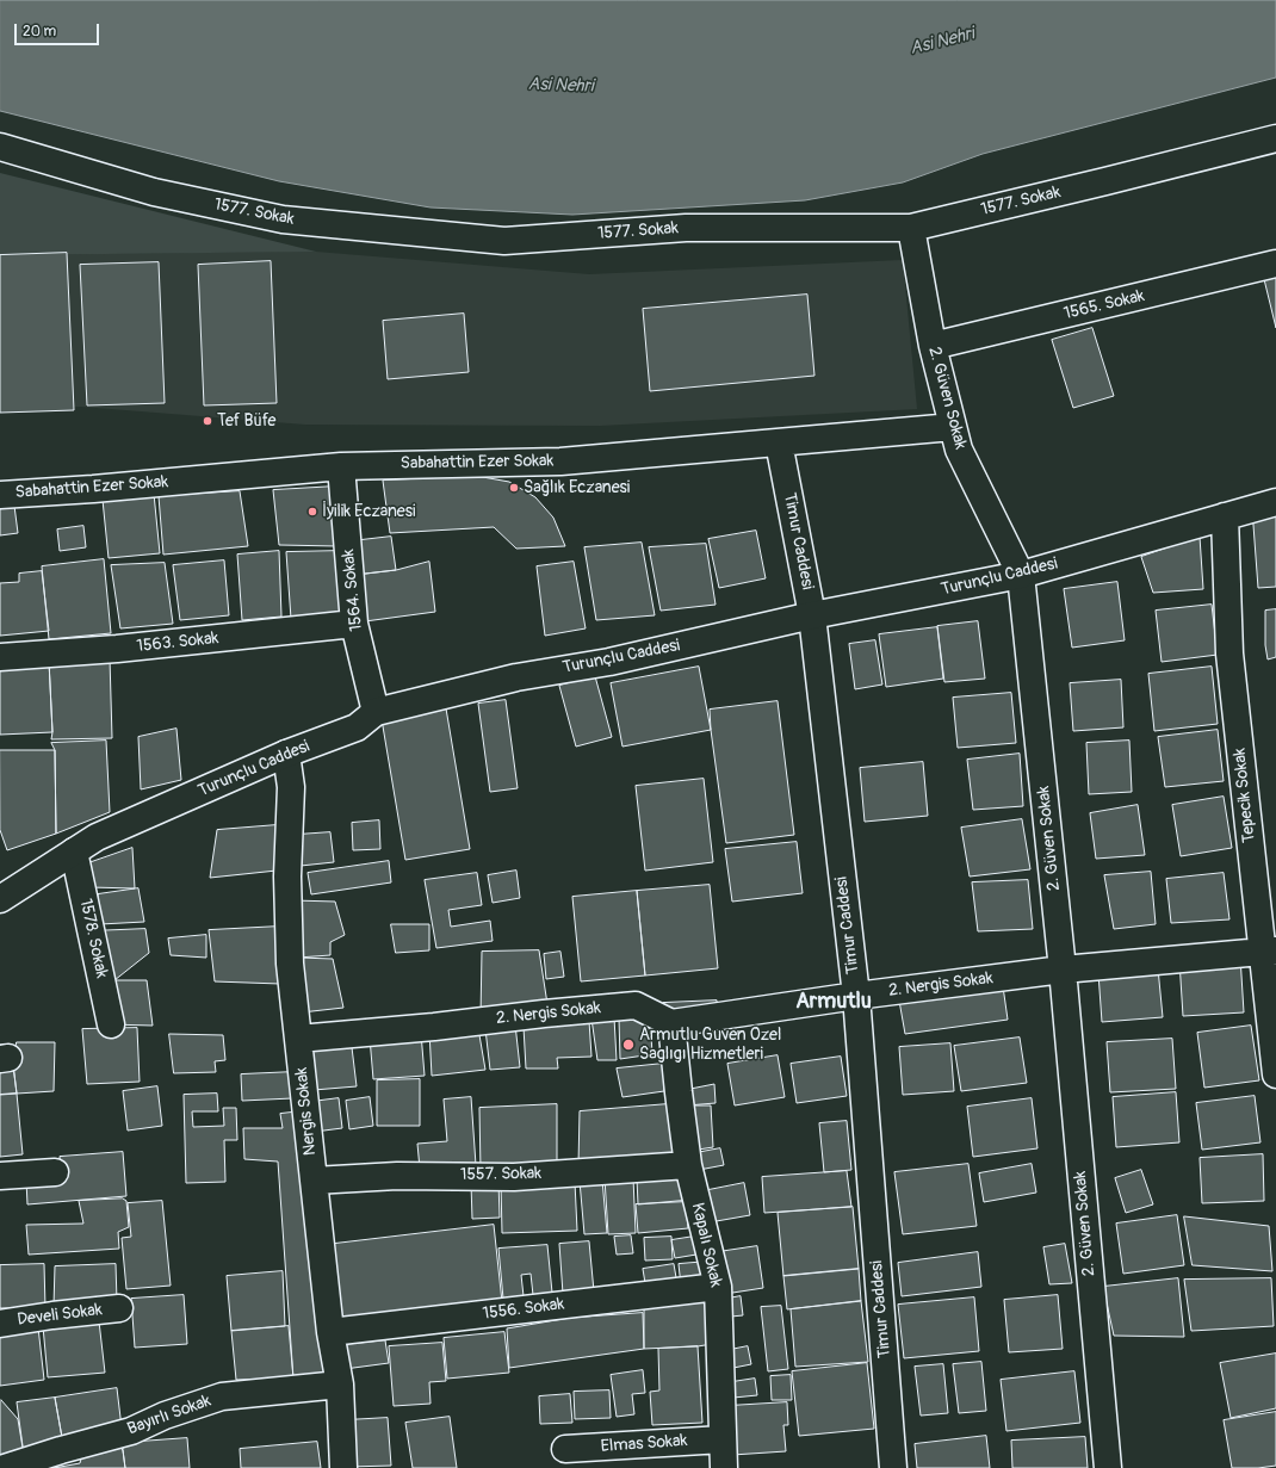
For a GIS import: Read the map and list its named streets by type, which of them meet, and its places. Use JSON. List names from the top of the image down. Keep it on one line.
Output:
{"streets":{"street":["1577. Sokak","1565. Sokak","2. Güven Sokak","Sabahattin Ezer Sokak","Timur Caddesi","Turunçlu Caddesi","1564. Sokak","1563. Sokak","Tepecik Sokak","1578. Sokak","2. Nergis Sokak","Nergis Sokak","1557. Sokak","Kapalı Sokak","1556. Sokak","Develi Sokak","Bayırlı Sokak","Elmas Sokak"]},"crossings":[["1577. Sokak","2. Güven Sokak"],["1565. Sokak","2. Güven Sokak"],["2. Güven Sokak","Sabahattin Ezer Sokak"],["2. Güven Sokak","Turunçlu Caddesi"],["2. Güven Sokak","2. Nergis Sokak"],["Sabahattin Ezer Sokak","Timur Caddesi"],["Sabahattin Ezer Sokak","1564. Sokak"],["Timur Caddesi","Turunçlu Caddesi"],["Timur Caddesi","2. Nergis Sokak"],["Turunçlu Caddesi","1564. Sokak"],["Turunçlu Caddesi","Tepecik Sokak"],["Turunçlu Caddesi","1578. Sokak"],["Turunçlu Caddesi","Nergis Sokak"],["1564. Sokak","1563. Sokak"],["Tepecik Sokak","2. Nergis Sokak"],["2. Nergis Sokak","Nergis Sokak"],["2. Nergis Sokak","Kapalı Sokak"],["Nergis Sokak","1557. Sokak"],["Nergis Sokak","1556. Sokak"],["Nergis Sokak","Bayırlı Sokak"],["1557. Sokak","Kapalı Sokak"],["Kapalı Sokak","1556. Sokak"],["Kapalı Sokak","Elmas Sokak"]],"districts":["Armutlu"],"water":["Asi Nehri"],"places":["Tef Büfe","Sağlık Eczanesi","İyilik Eczanesi","Armutlu Guven Ozel Saglıgı Hizmetleri"],"scale_bar":"20 m"}
